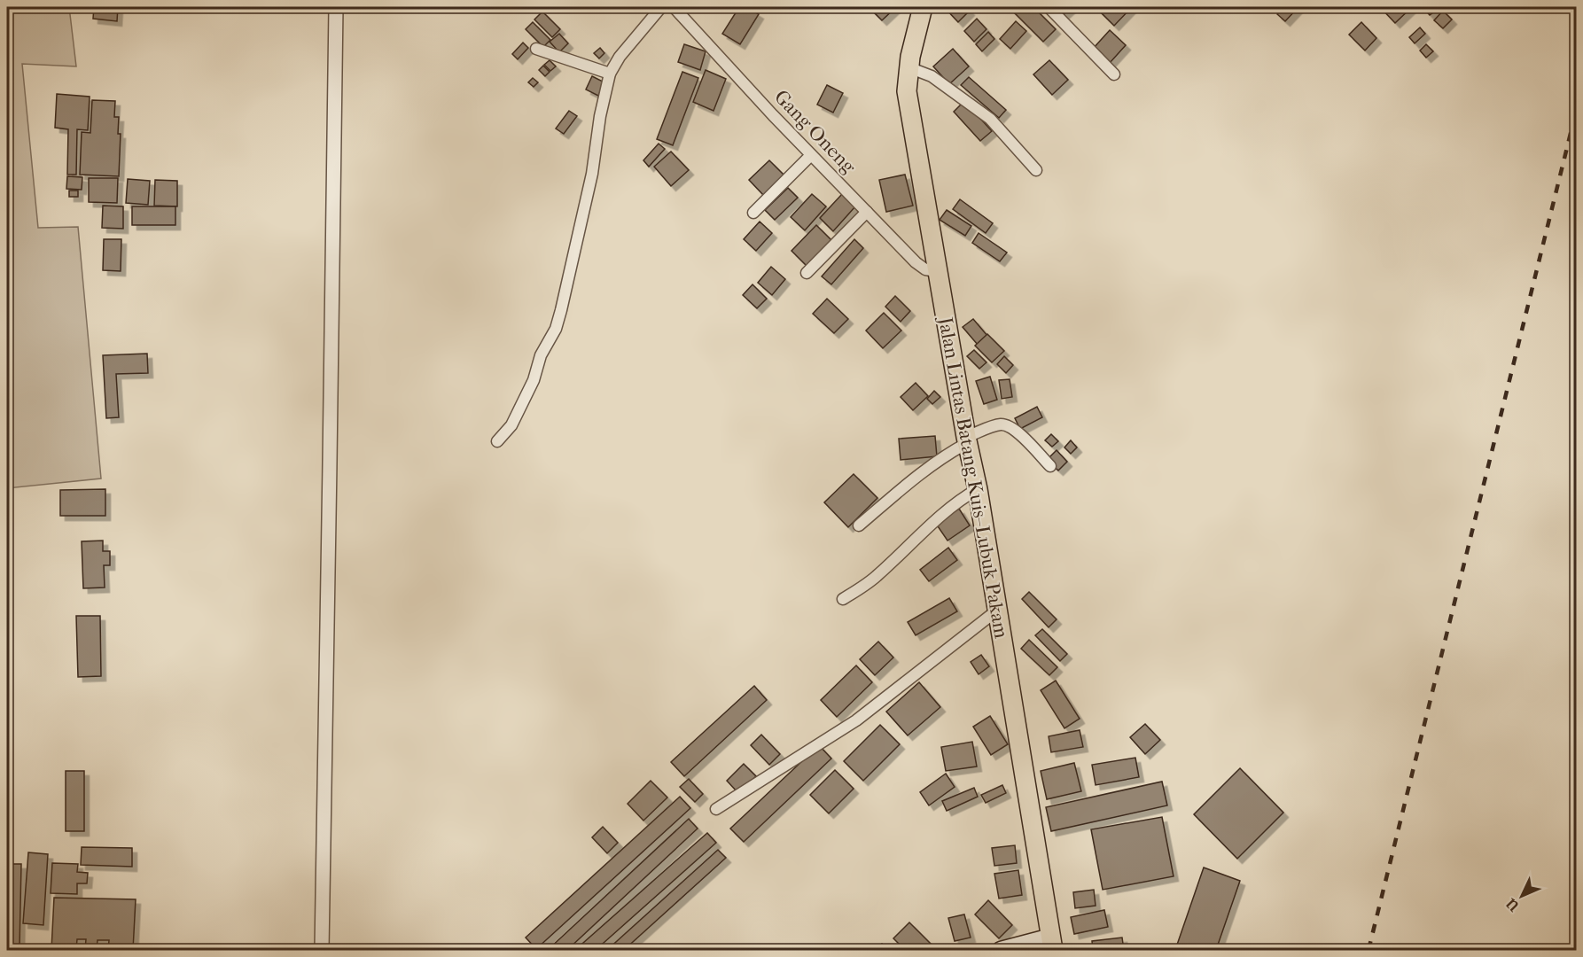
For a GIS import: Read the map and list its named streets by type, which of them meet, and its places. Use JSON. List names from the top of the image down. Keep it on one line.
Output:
{"streets":{"highway":["Jalan Lintas Batang Kuis–Lubuk Pakam"],"street":["Gang Oneng"]},"crossings":[["Gang Oneng","Jalan Lintas Batang Kuis–Lubuk Pakam"]],"north":"bottom left"}
